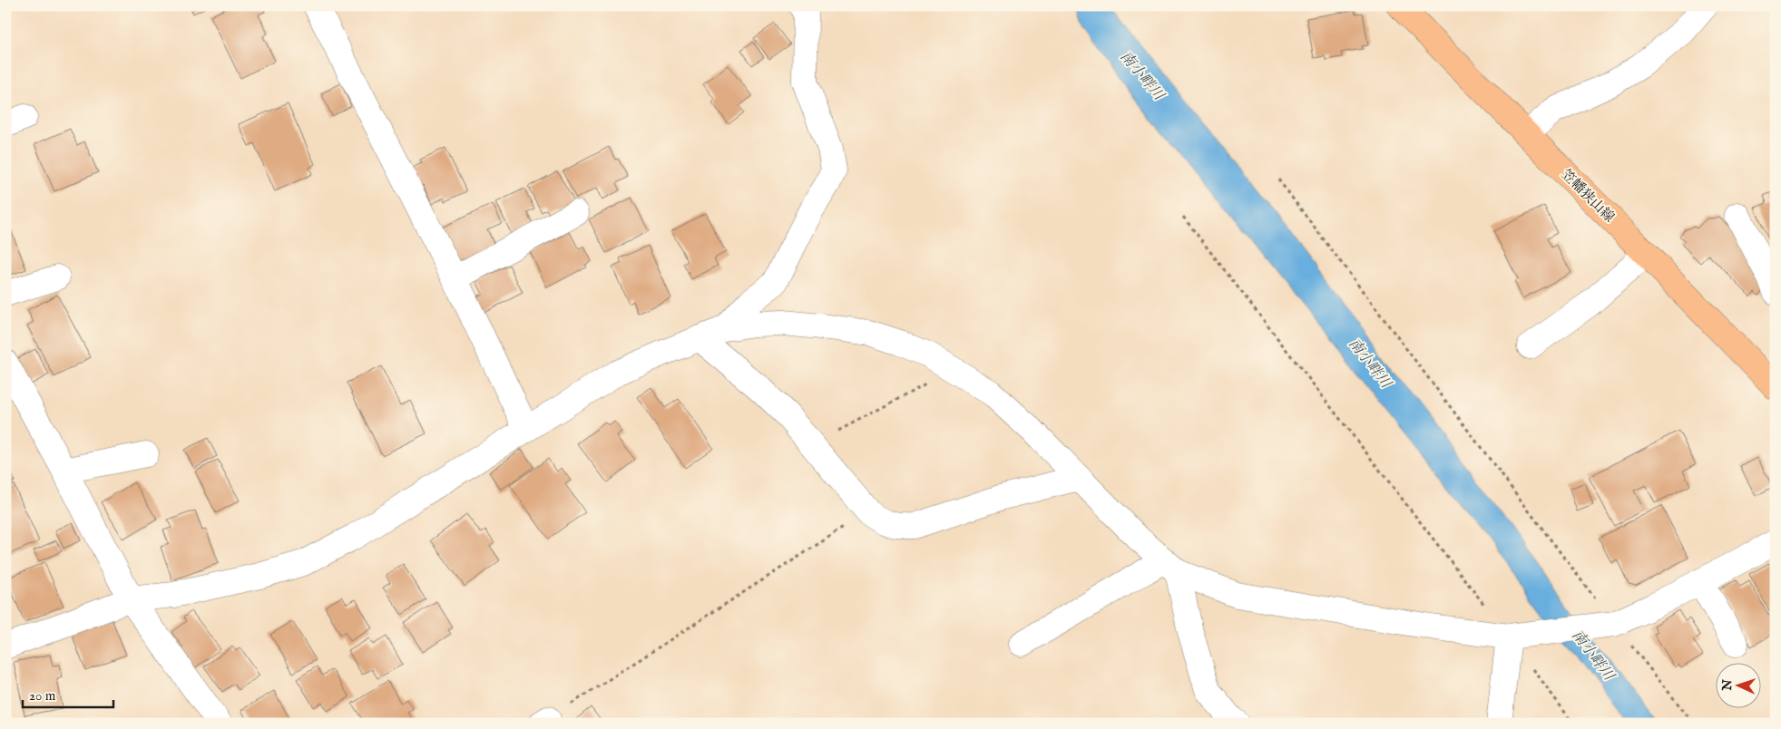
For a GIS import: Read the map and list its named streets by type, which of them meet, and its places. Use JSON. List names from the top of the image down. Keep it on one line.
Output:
{"streets":{"main road":["笠幡狭山線"]},"water":["南小畔川"],"scale_bar":"20 m","north":"left"}
